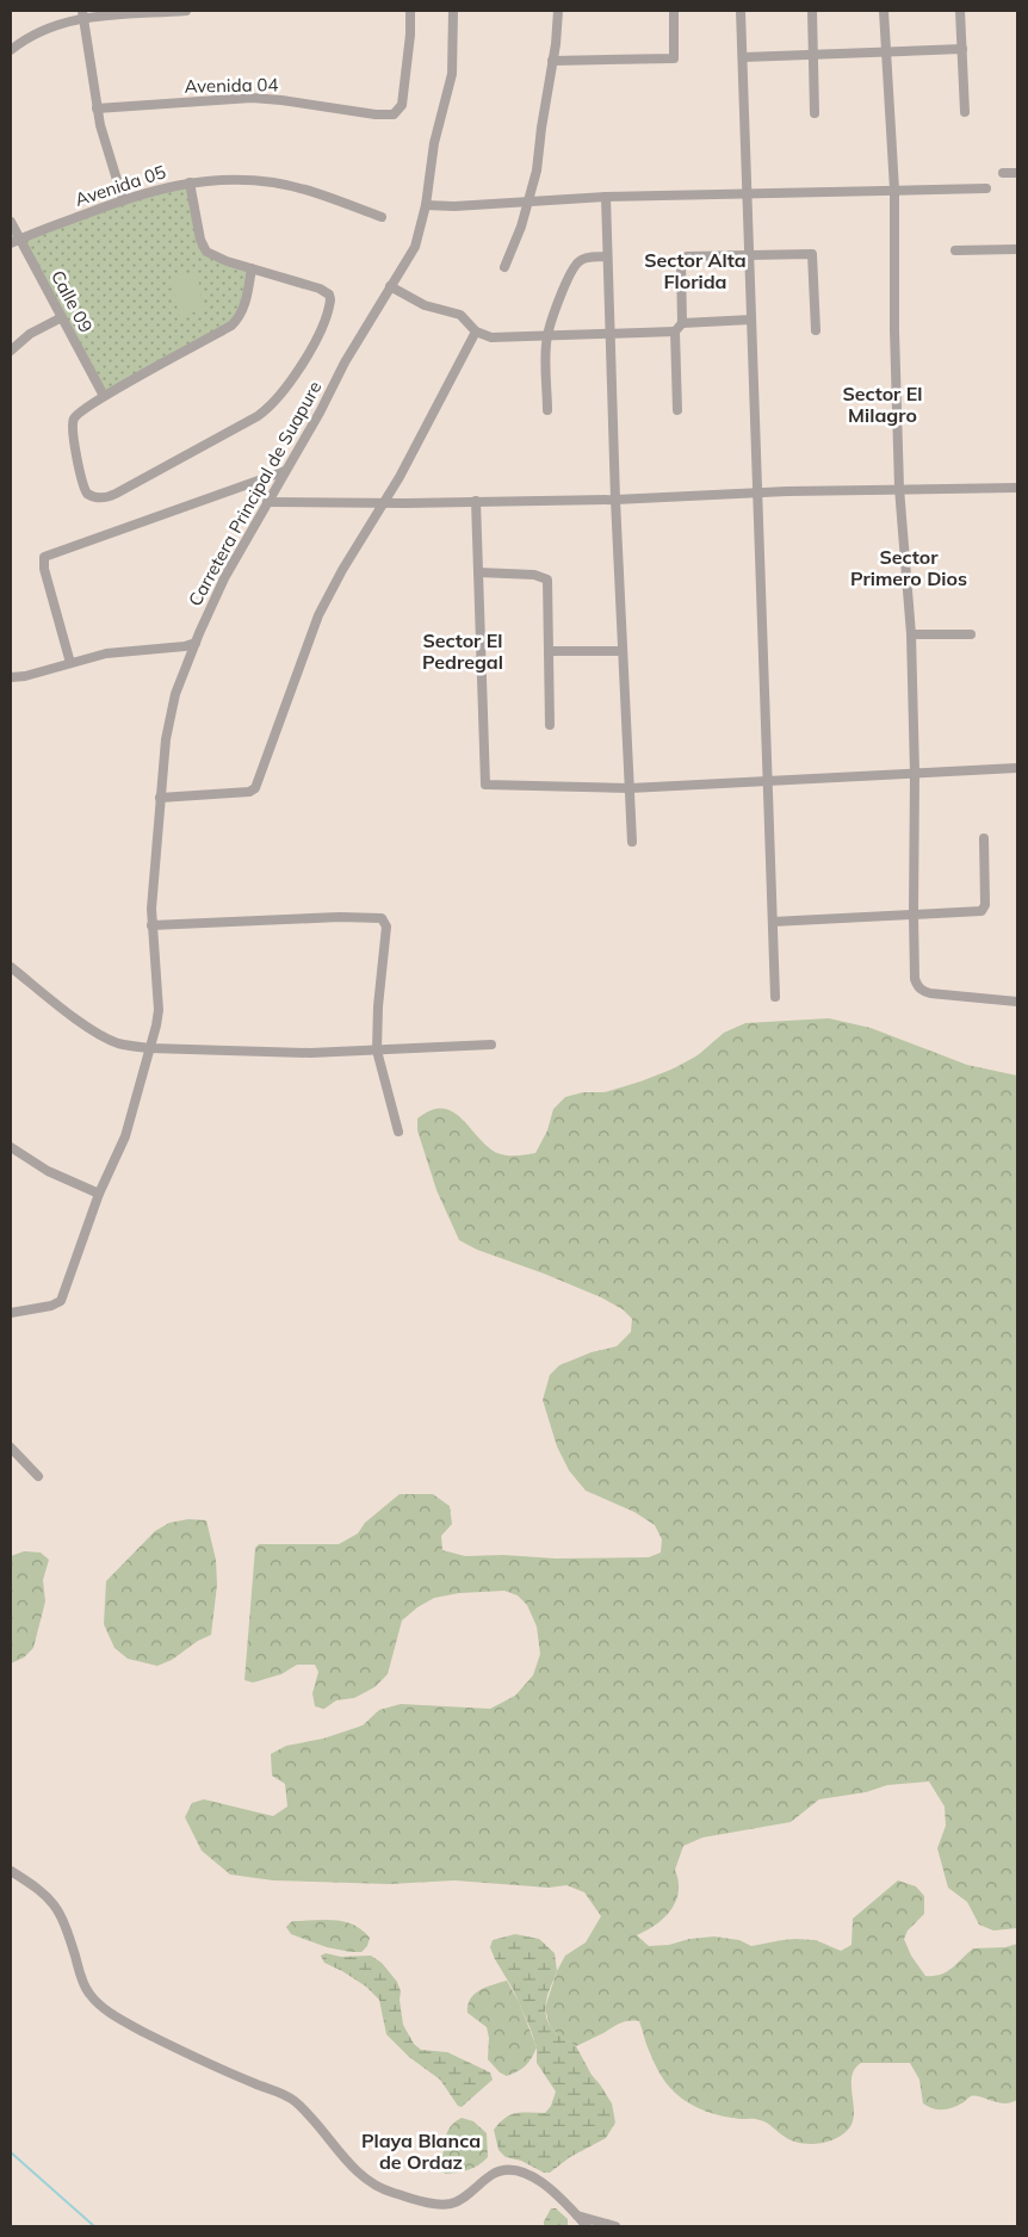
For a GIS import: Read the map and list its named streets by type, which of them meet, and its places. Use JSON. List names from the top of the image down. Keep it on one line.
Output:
{"streets":{"street":["Avenida 04","Avenida 05","Calle 09","Carretera Principal de Suapure"]},"crossings":[["Avenida 05","Calle 09"]],"districts":["Sector Alta Florida","Sector El Milagro","Sector Primero Dios","Sector El Pedregal","Playa Blanca de Ordaz"]}
